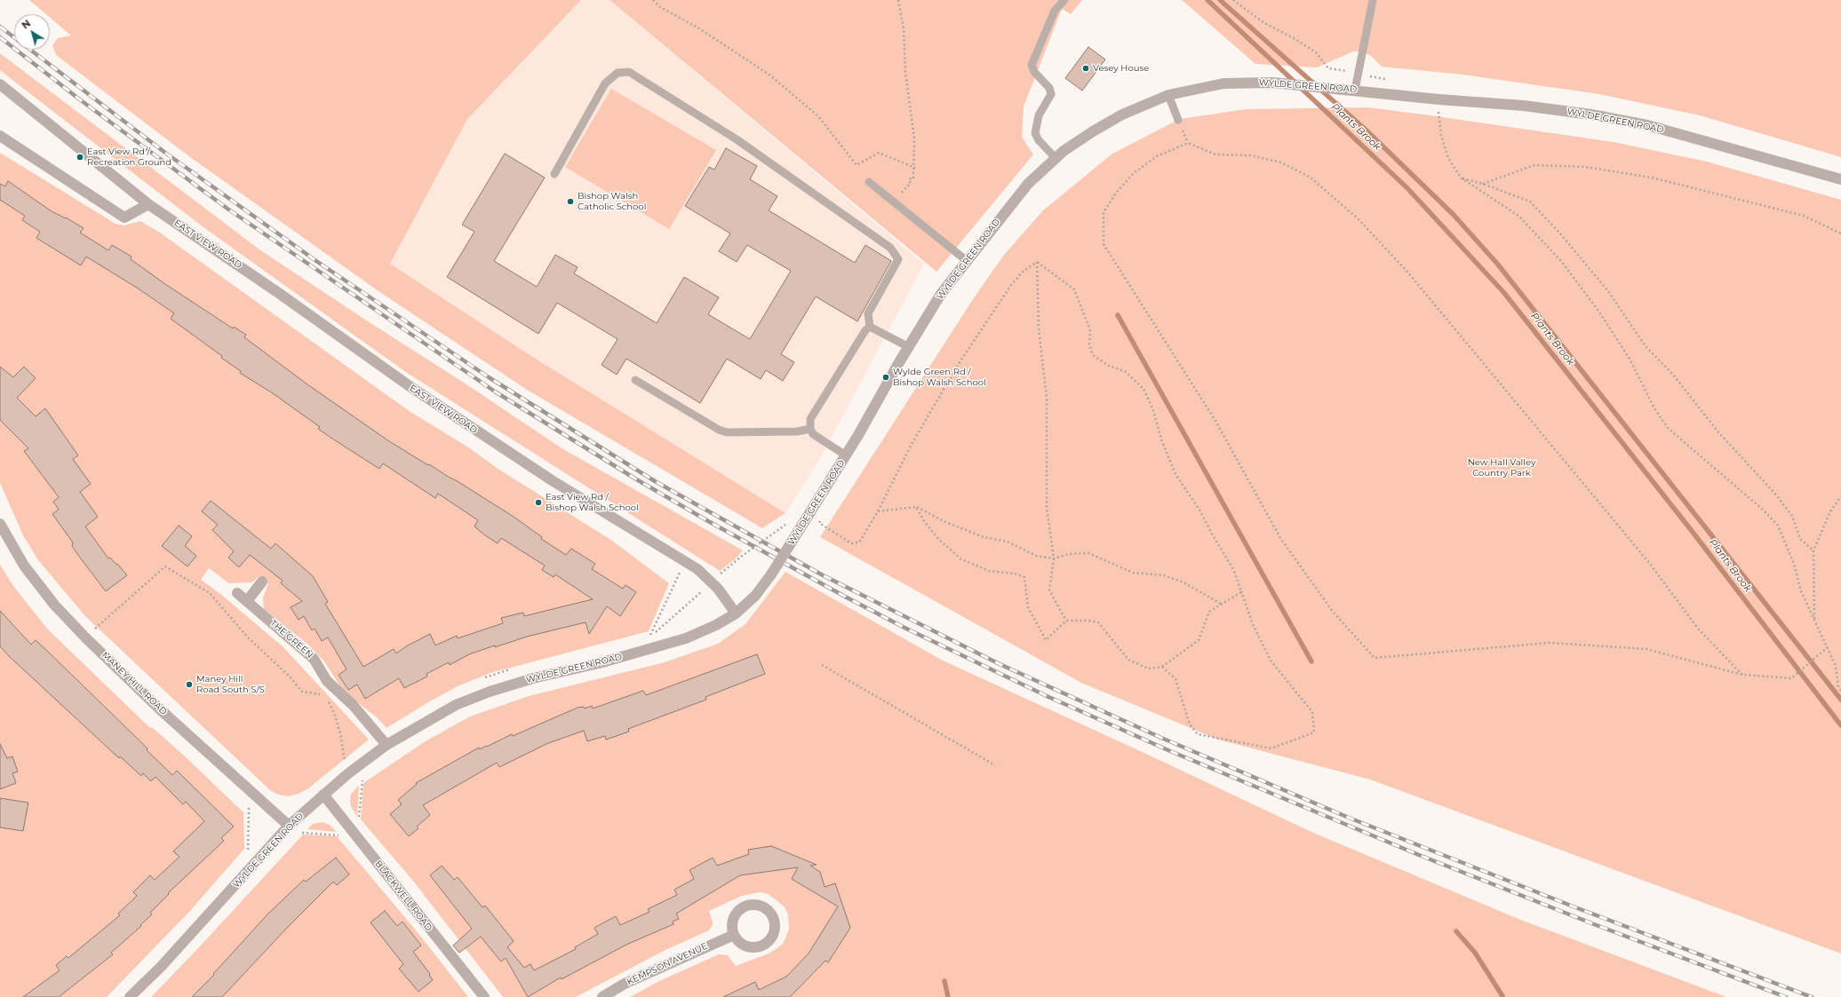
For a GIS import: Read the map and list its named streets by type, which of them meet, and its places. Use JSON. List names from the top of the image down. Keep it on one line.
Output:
{"streets":{"street":["WYLDE GREEN ROAD","EAST VIEW ROAD","THE GREEN","MANEY HILL ROAD","BLACKWELL ROAD","KEMPSON AVENUE"]},"crossings":[["WYLDE GREEN ROAD","EAST VIEW ROAD"],["WYLDE GREEN ROAD","THE GREEN"],["WYLDE GREEN ROAD","MANEY HILL ROAD"],["WYLDE GREEN ROAD","BLACKWELL ROAD"]],"water":["Plants Brook"],"parks":["New Hall Valley Country Park"],"places":["Vesey House","East View Rd / Recreation Ground","Bishop Walsh Catholic School","Wylde Green Rd / Bishop Walsh School","East View Rd / Bishop Walsh School","Maney Hill Road South S/S"],"north":"top left"}
